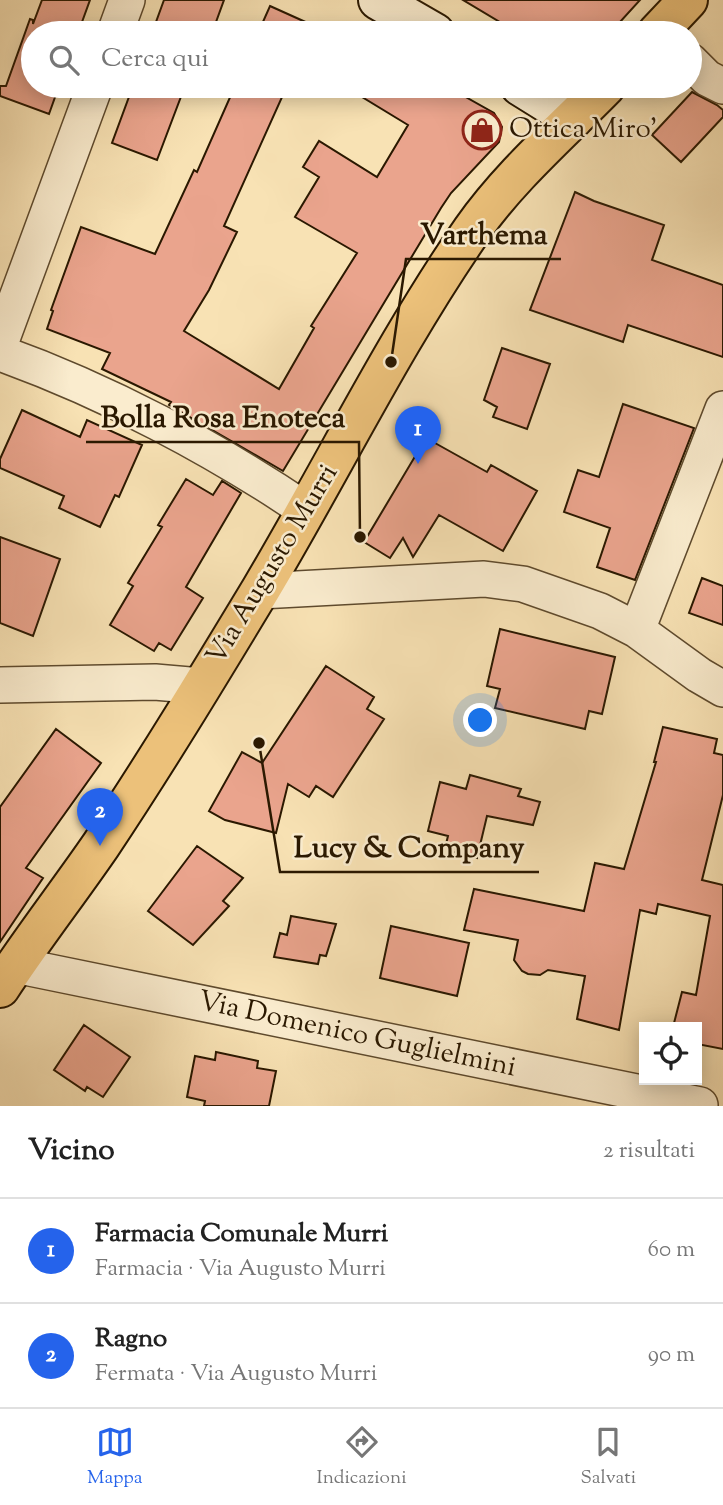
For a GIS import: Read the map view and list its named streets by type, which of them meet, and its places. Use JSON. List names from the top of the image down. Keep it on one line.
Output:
{"streets":{"main road":["Via Augusto Murri"],"street":["Via Domenico Guglielmini"]},"crossings":[["Via Augusto Murri","Via Domenico Guglielmini"]],"places":{"shop":["Ottica Miro'"],"other":["Varthema","Bolla Rosa Enoteca","Lucy & Company"]},"page":{"search":"Cerca qui","pins":["1","2"],"heading":["Vicino","2 risultati"],"list":[{"mark":"1","name":"Farmacia Comunale Murri","note":"Farmacia · Via Augusto Murri","value":"60 m"},{"mark":"2","name":"Ragno","note":"Fermata · Via Augusto Murri","value":"90 m"}],"nav":["Mappa","Indicazioni","Salvati"]}}
